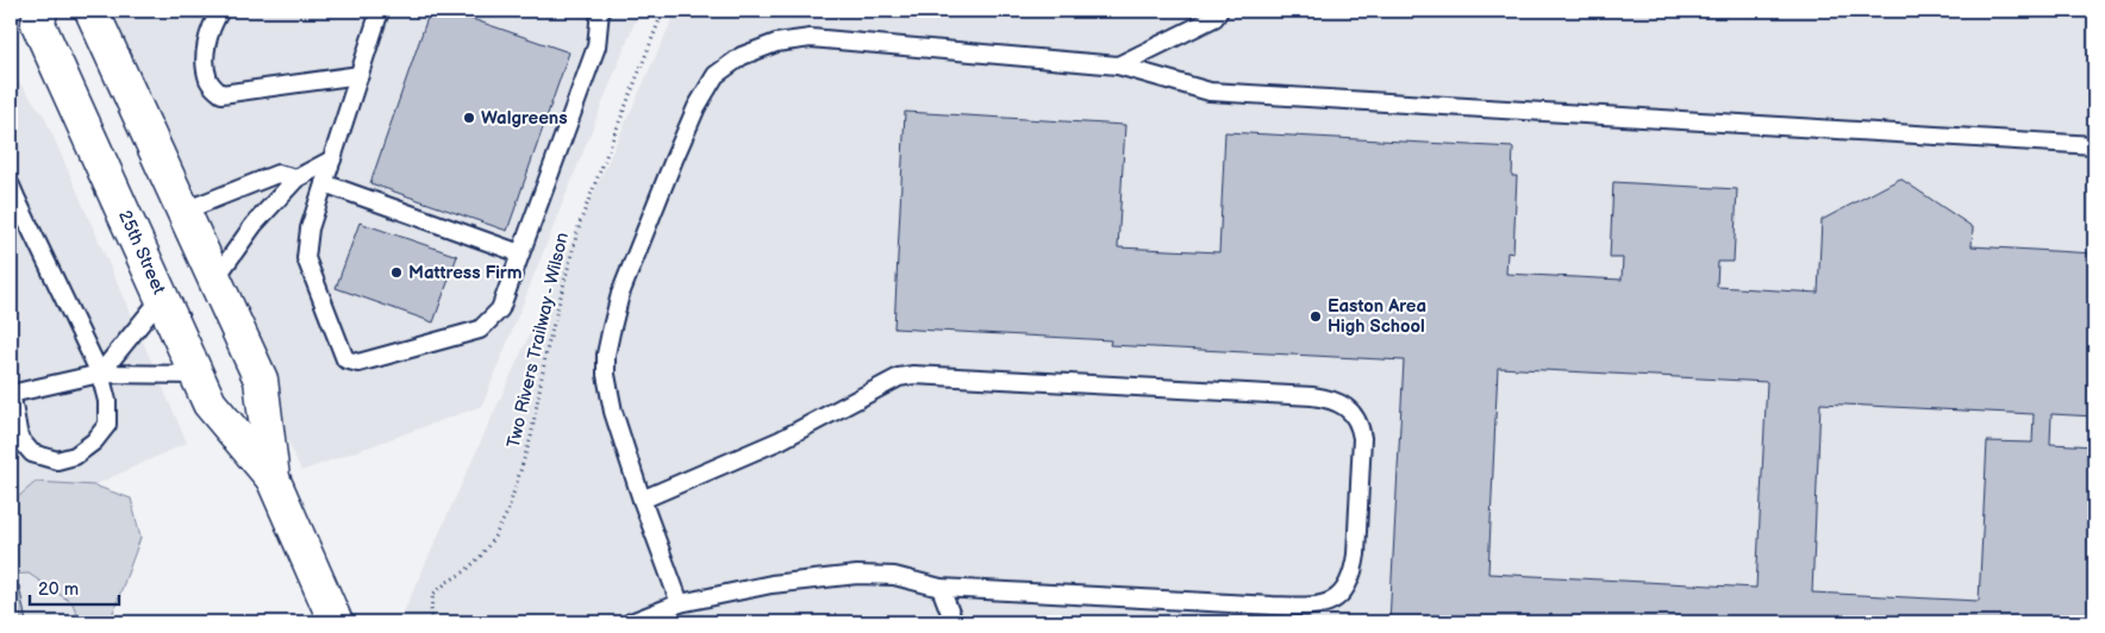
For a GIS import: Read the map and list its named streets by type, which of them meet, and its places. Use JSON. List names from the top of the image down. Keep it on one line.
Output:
{"streets":{"main road":["25th Street"],"path":["Two Rivers Trailway - Wilson"]},"places":["Walgreens","Mattress Firm","Easton Area High School"],"scale_bar":"20 m"}
